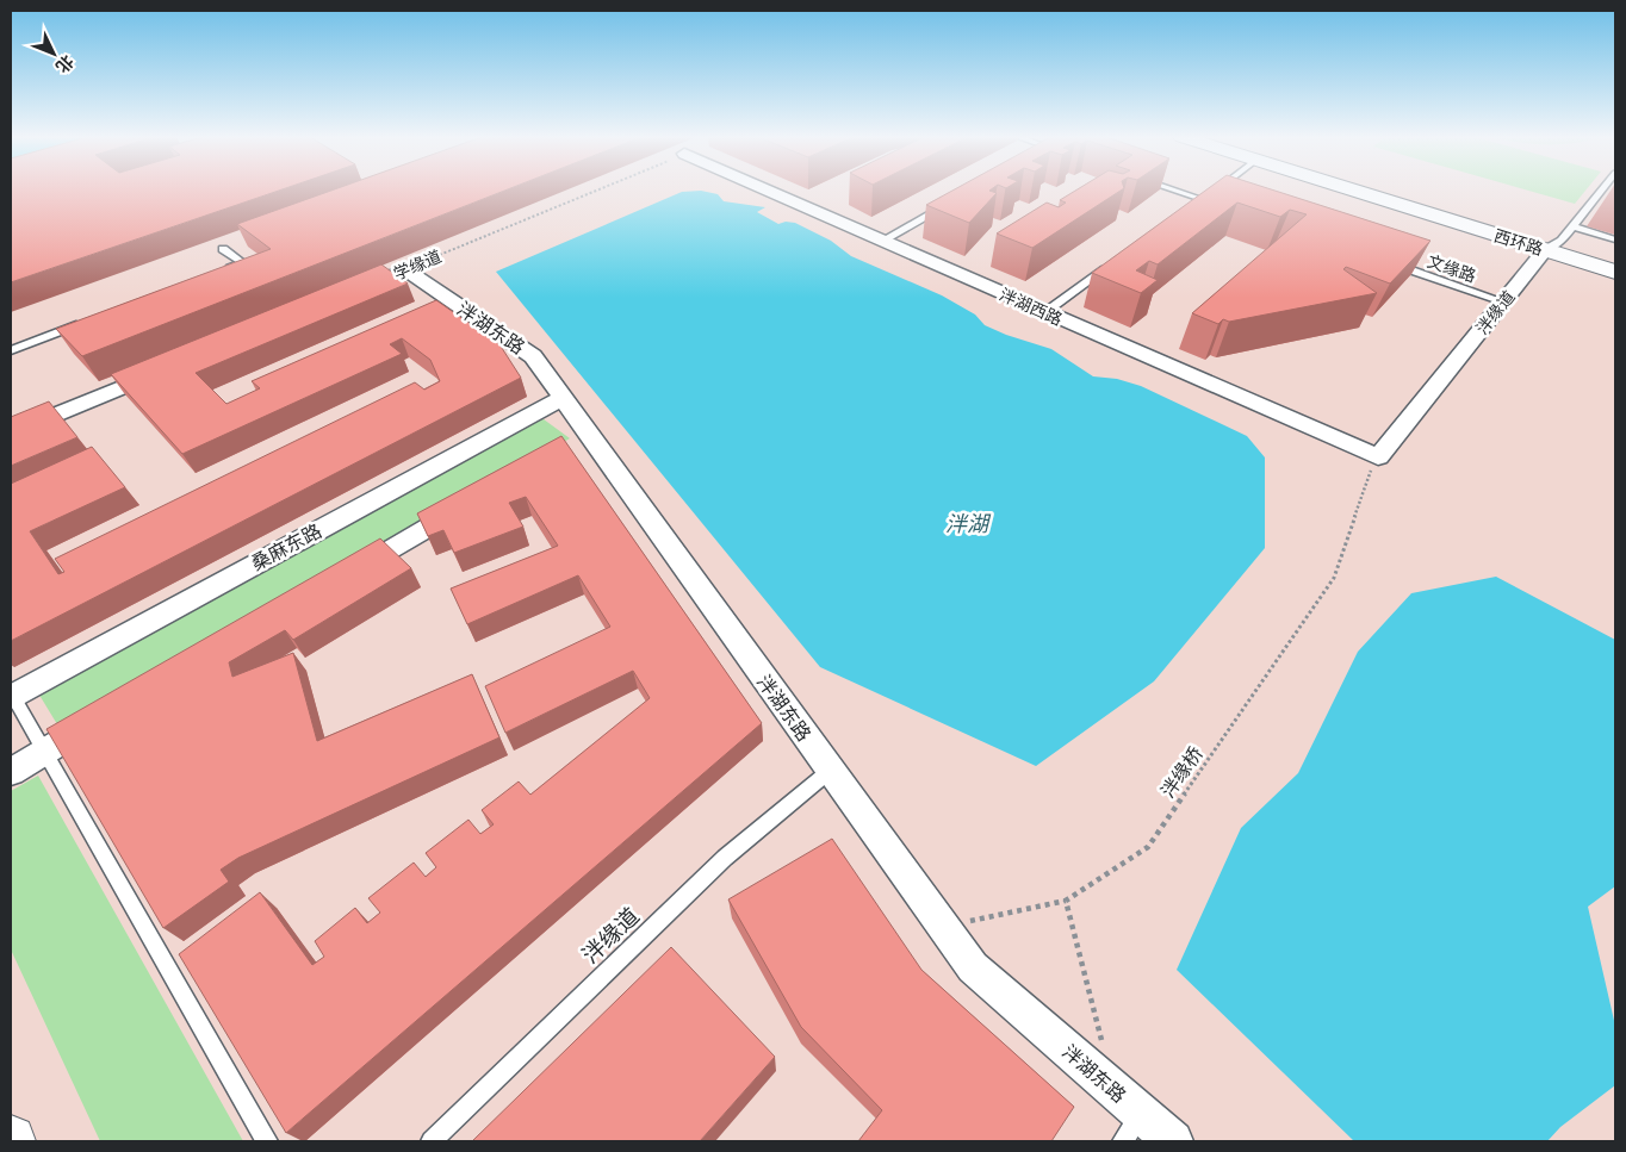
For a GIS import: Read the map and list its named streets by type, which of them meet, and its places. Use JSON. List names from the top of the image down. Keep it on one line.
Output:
{"streets":{"street":["西环路","学缘道","泮湖西路","泮缘道","泮湖东路","桑麻东路"],"lane":["文缘路"],"path":["泮缘桥"]},"crossings":[["西环路","泮缘道"],["学缘道","泮湖东路"],["文缘路","泮缘道"],["泮湖西路","泮缘道"],["泮湖西路","泮缘桥"],["泮缘道","泮湖东路"],["泮缘道","泮缘桥"],["泮湖东路","桑麻东路"]],"water":["泮湖"],"north":"bottom right"}
